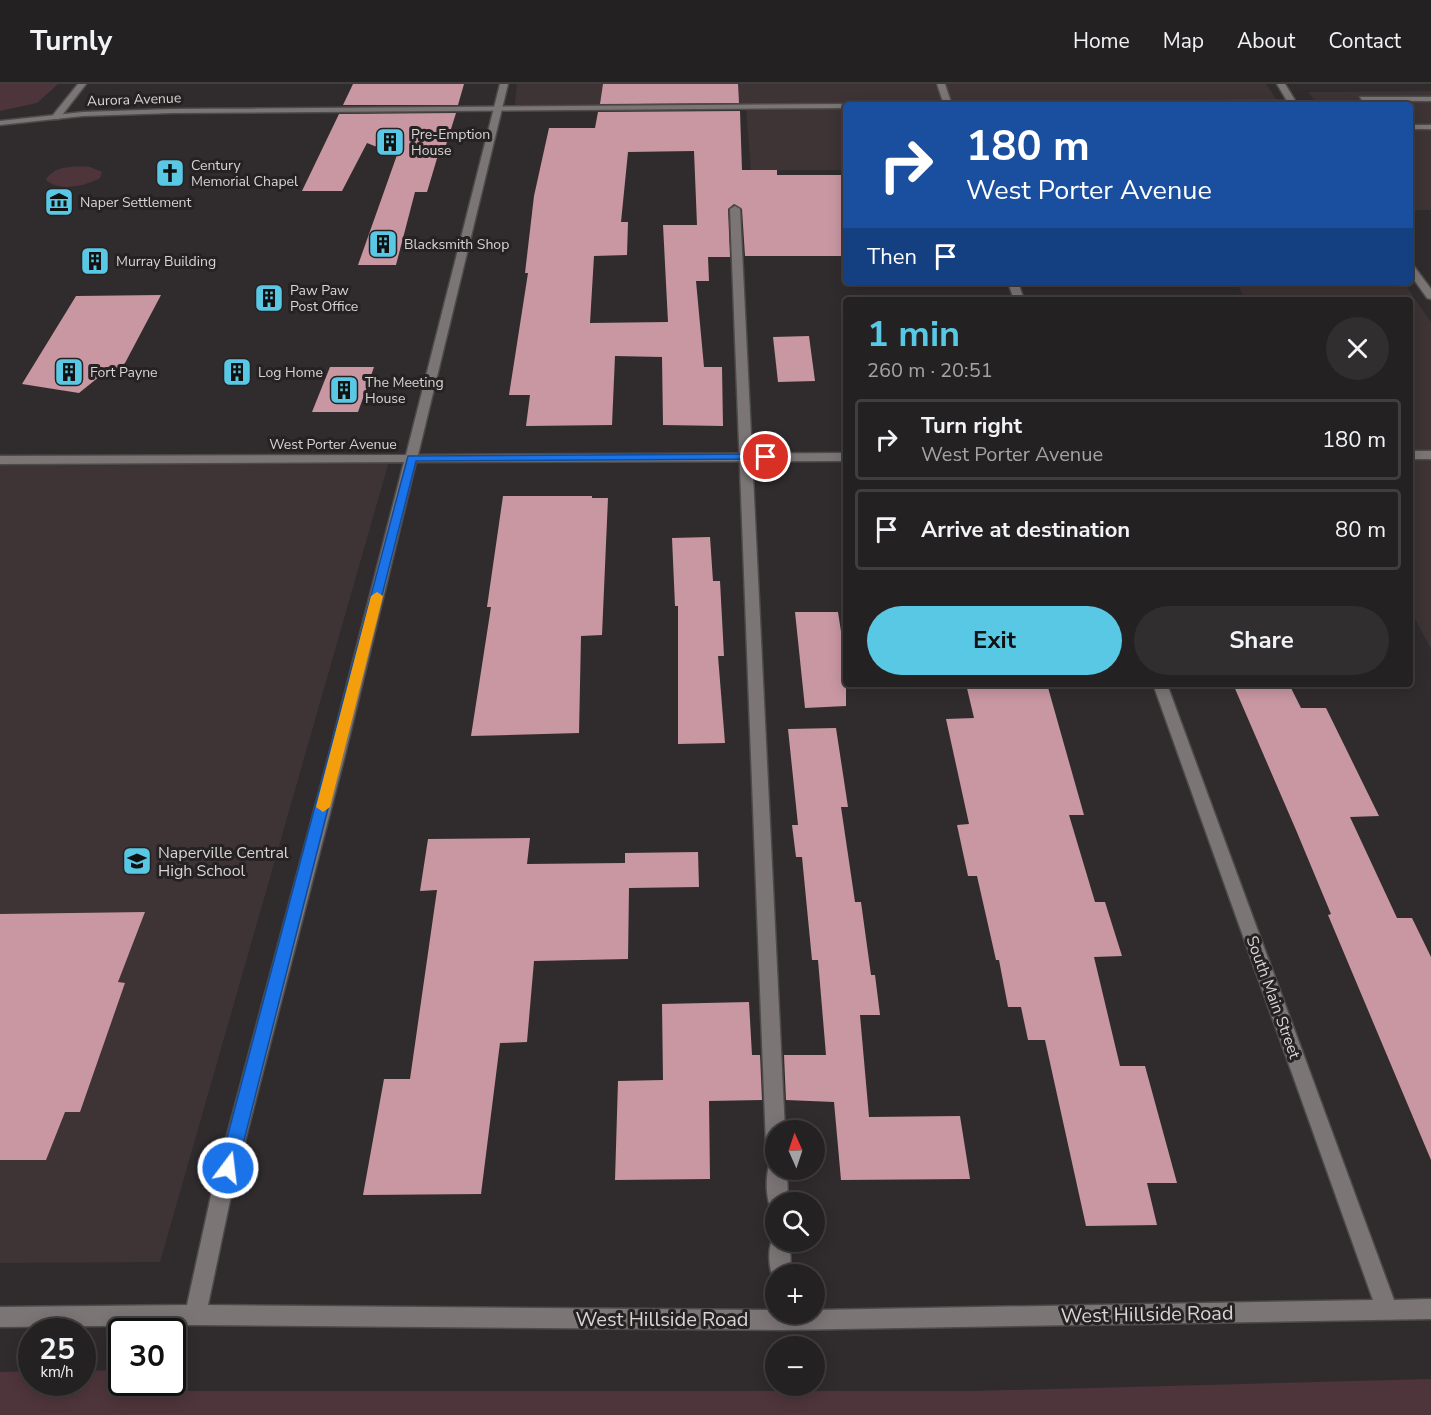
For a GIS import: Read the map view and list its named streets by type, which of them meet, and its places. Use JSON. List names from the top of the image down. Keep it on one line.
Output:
{"streets":{"street":["Aurora Avenue","West Porter Avenue","South Main Street","West Hillside Road"]},"crossings":[["South Main Street","West Hillside Road"]],"places":{"building":["Pre-Emption House","Blacksmith Shop","Murray Building","Paw Paw Post Office","Fort Payne","Log Home","The Meeting House"],"church":["Century Memorial Chapel"],"museum":["Naper Settlement"],"school or university":["Naperville Central High School"]},"north":"top","page":{"header":"Turnly","nav":["Home","Map","About","Contact"],"turn":["180 m","West Porter Avenue"],"then":"Then","heading":["1 min","260 m · 20:51"],"list":[{"name":"Turn right","note":"West Porter Avenue","value":"180 m"},{"name":"Arrive at destination","value":"80 m"}],"buttons":["Exit","Share"],"map_buttons":["+","−"],"speed":"25 km/h","limit":"30"}}
